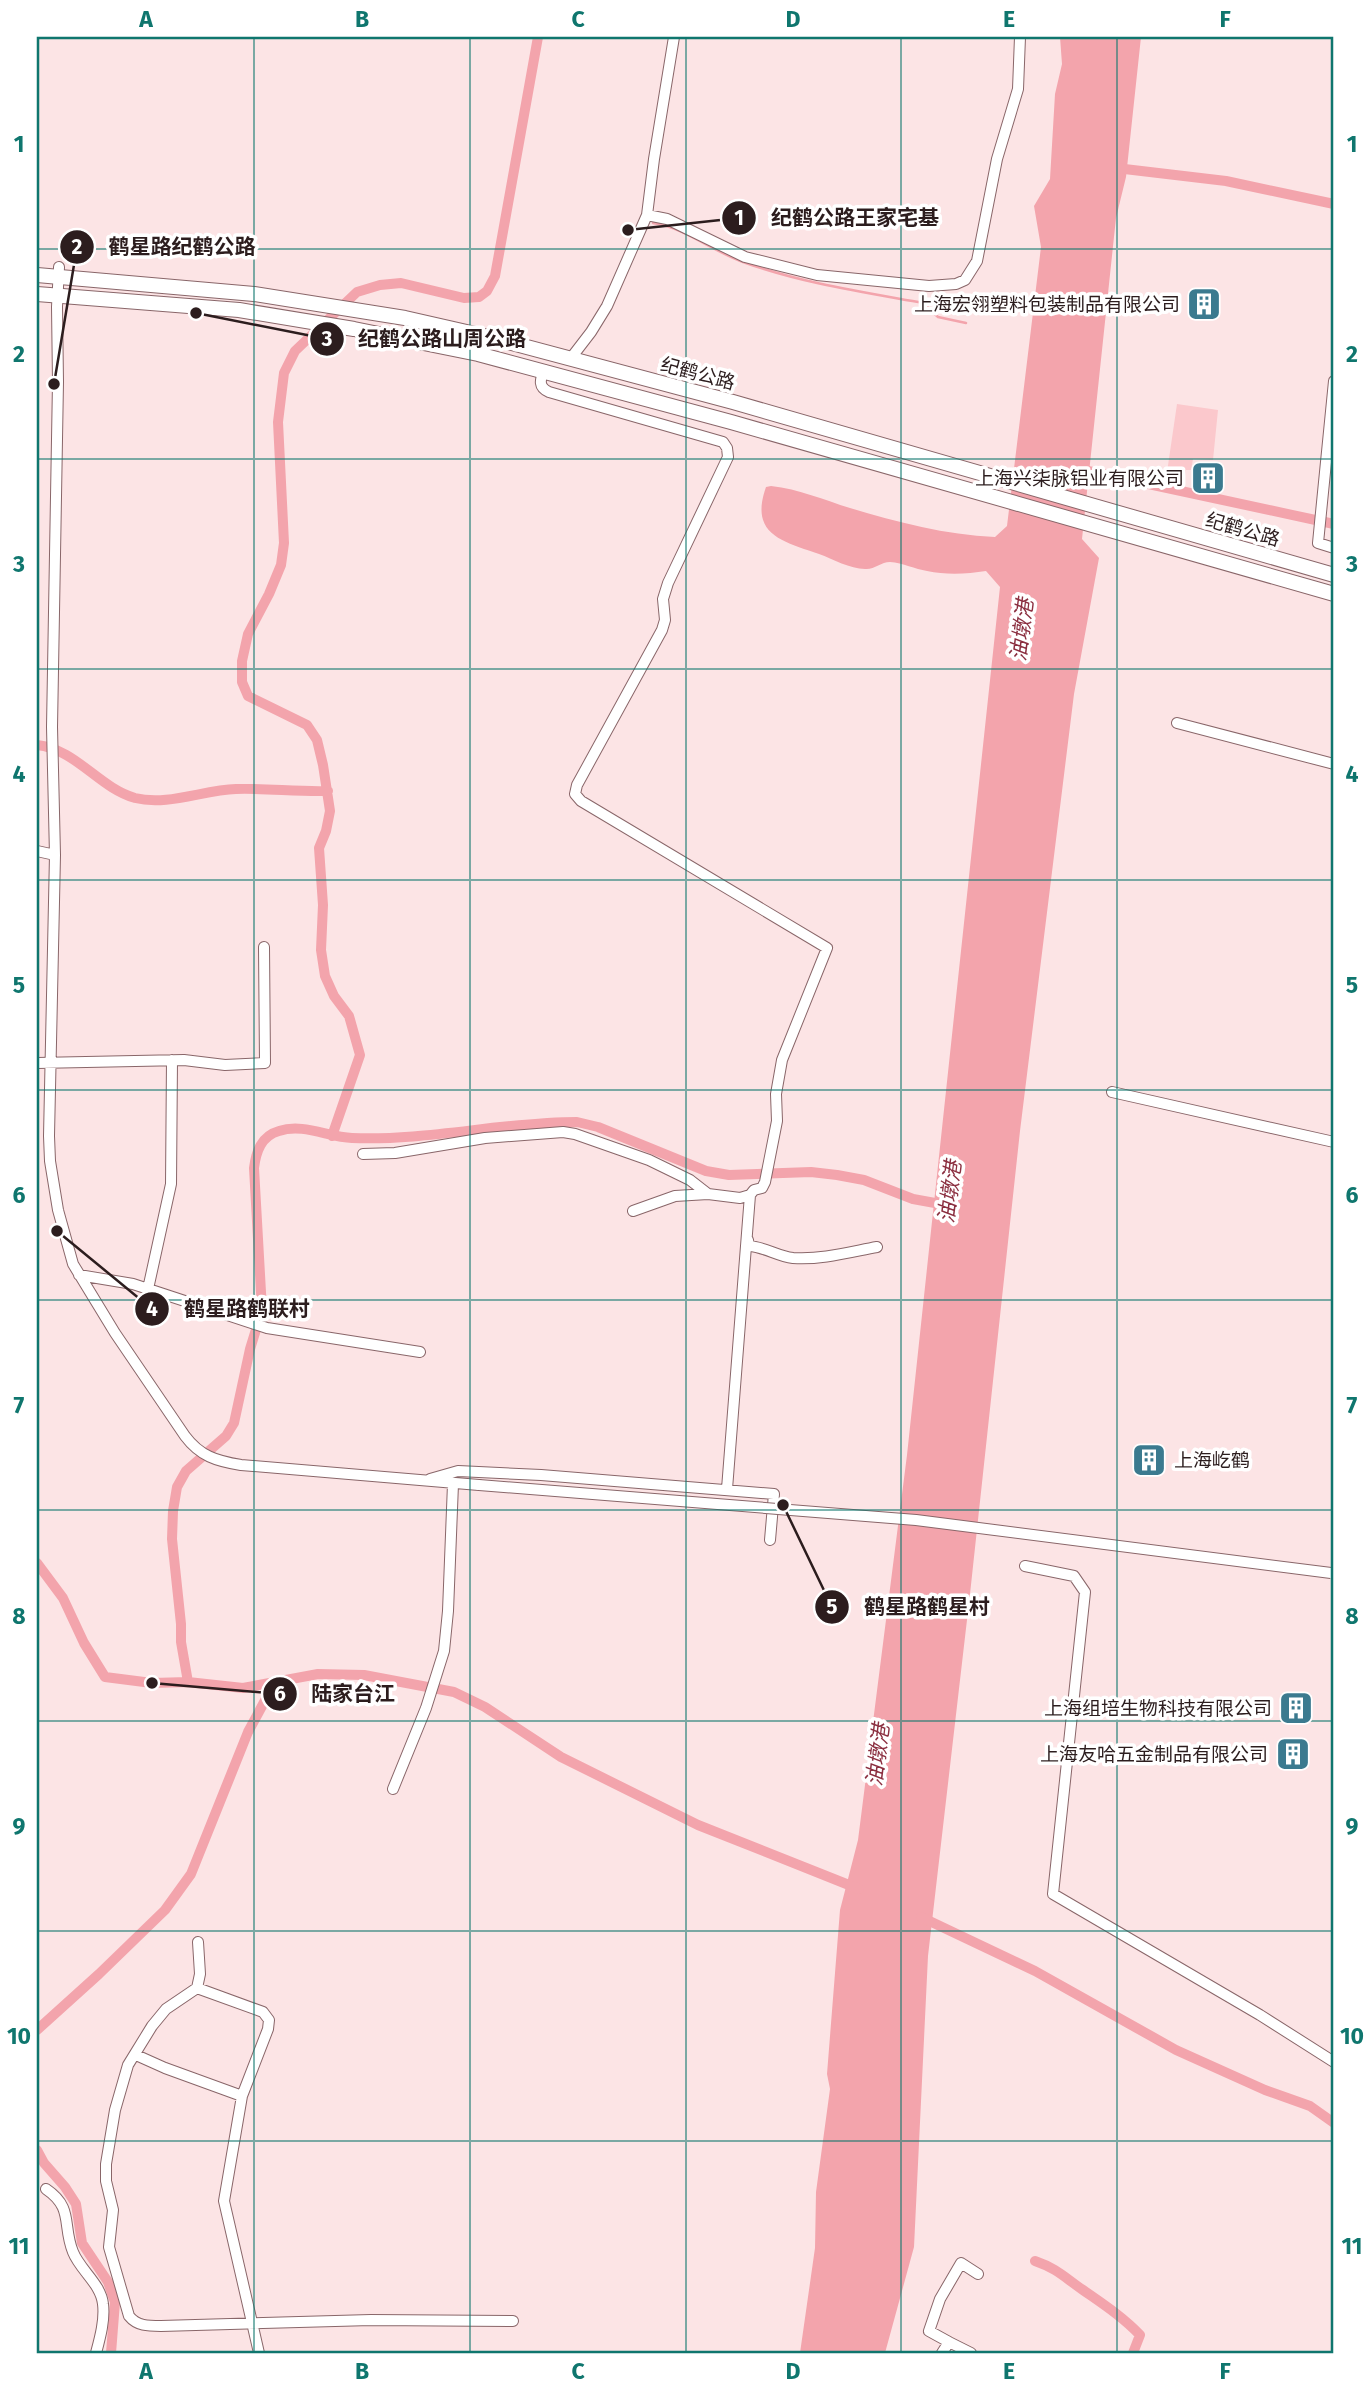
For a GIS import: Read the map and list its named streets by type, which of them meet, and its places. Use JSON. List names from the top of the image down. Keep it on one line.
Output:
{"streets":{"main road":["纪鹤公路"]},"water":["油墩港"],"places":{"other":["纪鹤公路王家宅基","纪鹤公路山周公路","鹤星路纪鹤公路","鹤星路鹤联村","鹤星路鹤星村","陆家台江"],"building":["上海宏翎塑料包装制品有限公司","上海兴柒脉铝业有限公司","上海屹鹤","上海组培生物科技有限公司","上海友哈五金制品有限公司"]},"grid":{"columns":["A","B","C","D","E","F"],"rows":["1","2","3","4","5","6","7","8","9","10","11"]}}
